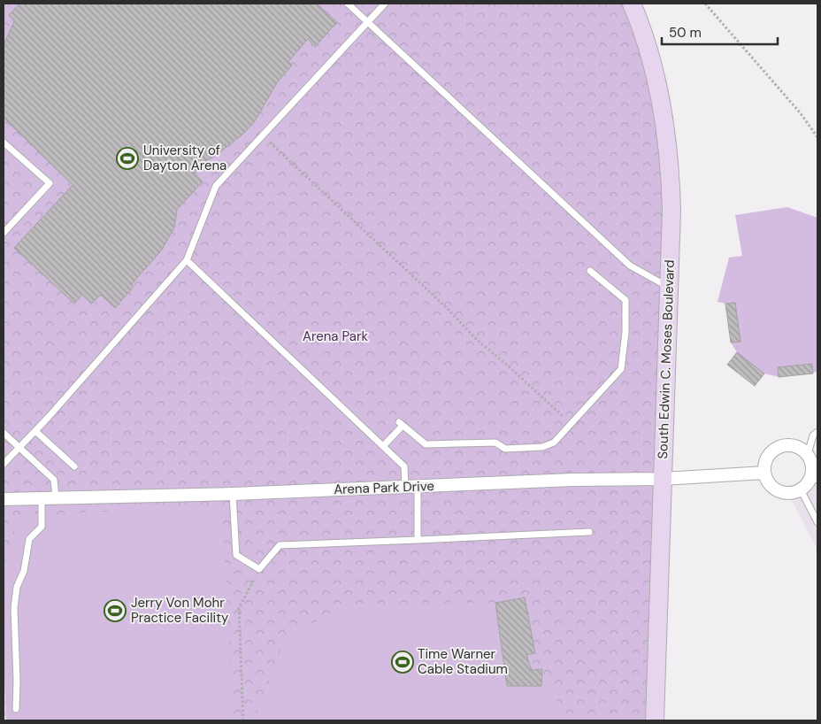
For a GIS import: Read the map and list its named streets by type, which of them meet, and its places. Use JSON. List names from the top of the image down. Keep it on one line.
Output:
{"streets":{"main road":["South Edwin C. Moses Boulevard"],"street":["Arena Park Drive"]},"crossings":[["South Edwin C. Moses Boulevard","Arena Park Drive"]],"parks":["Arena Park"],"places":{"sports":["University of Dayton Arena","Jerry Von Mohr Practice Facility","Time Warner Cable Stadium"]},"scale_bar":"50 m"}
